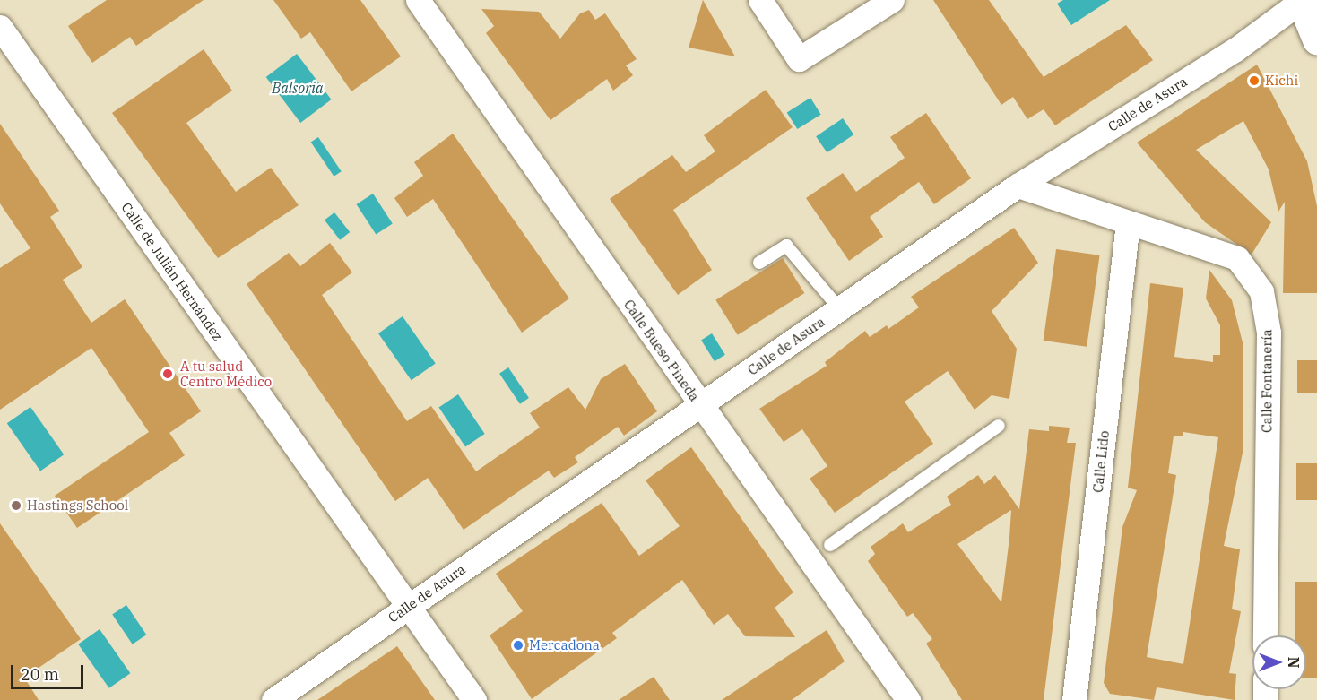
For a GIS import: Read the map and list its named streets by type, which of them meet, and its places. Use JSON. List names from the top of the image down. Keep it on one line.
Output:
{"streets":{"street":["Calle de Asura","Calle de Julián Hernández","Calle Bueso Pineda","Calle Fontanería","Calle Lido"]},"crossings":[["Calle de Asura","Calle de Julián Hernández"],["Calle de Asura","Calle Bueso Pineda"],["Calle de Asura","Calle Fontanería"],["Calle Fontanería","Calle Lido"]],"water":["Balsoria"],"places":["Kichi","A tu salud Centro Médico","Hastings School","Mercadona"],"scale_bar":"20 m","north":"right"}
